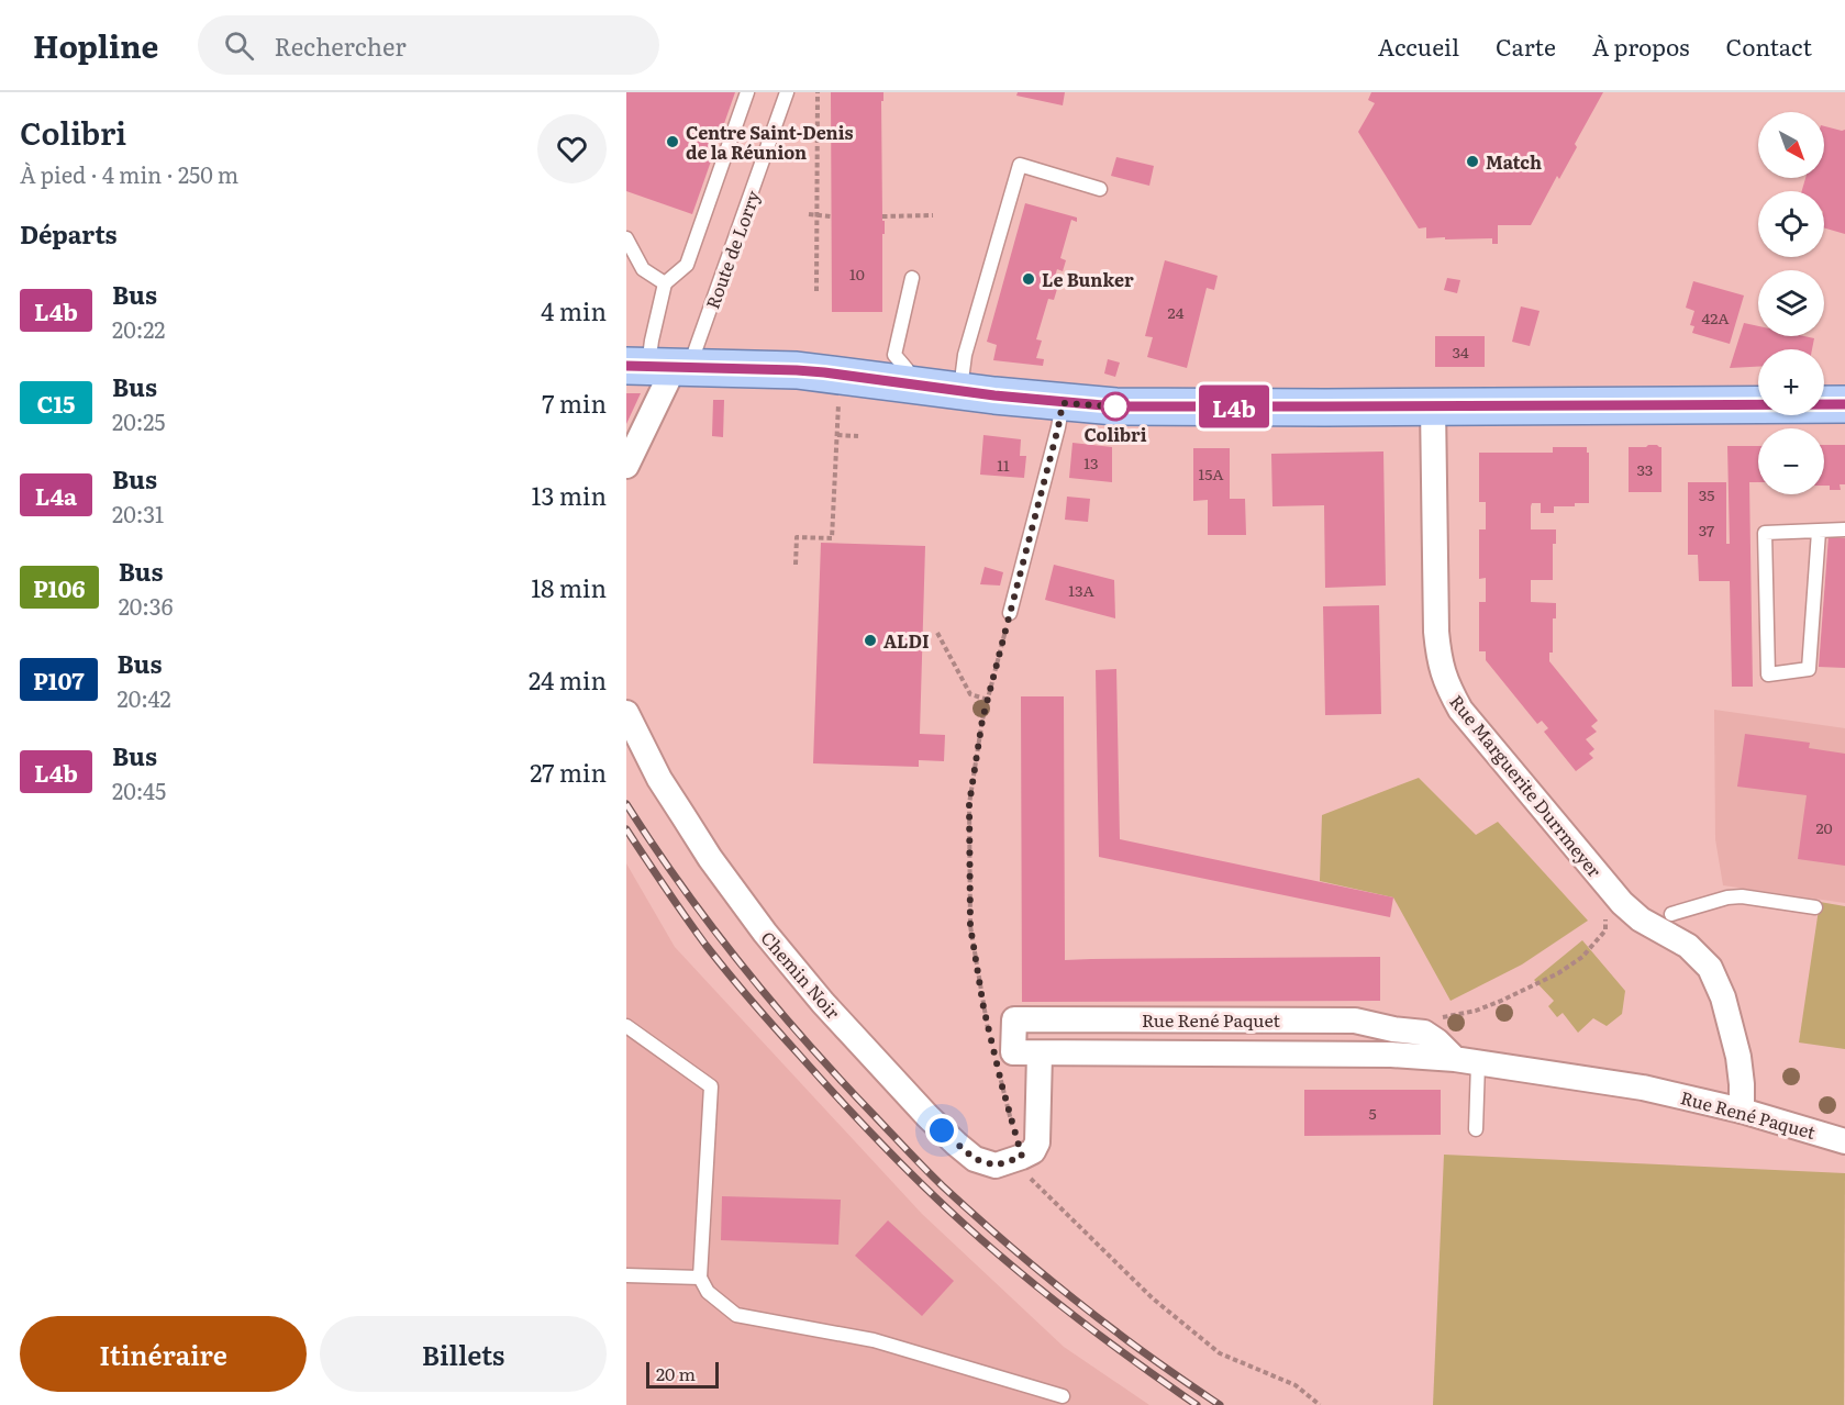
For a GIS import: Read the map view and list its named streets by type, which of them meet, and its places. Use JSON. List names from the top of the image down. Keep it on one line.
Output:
{"streets":{"street":["Rue Marguerite Durrmeyer","Chemin Noir","Rue René Paquet"],"lane":["Route de Lorry"]},"crossings":[["Rue Marguerite Durrmeyer","Rue René Paquet"]],"places":["Centre Saint-Denis de la Réunion","Match","Le Bunker","Colibri","ALDI"],"lines":["bus line L4b"],"house_numbers":["10","24","42A","34","13","11","33","15A","35","37","13A","20","5"],"scale_bar":"20 m","north":"bottom right","page":{"header":"Hopline","search":"Rechercher","nav":["Accueil","Carte","À propos","Contact"],"heading":[["Colibri","À pied · 4 min · 250 m"],"Départs"],"on_map":"L4b","map_buttons":["+","−"],"list":[{"mark":"L4b","name":"Bus","note":"20:22","value":"4 min"},{"mark":"C15","name":"Bus","note":"20:25","value":"7 min"},{"mark":"L4a","name":"Bus","note":"20:31","value":"13 min"},{"mark":"P106","name":"Bus","note":"20:36","value":"18 min"},{"mark":"P107","name":"Bus","note":"20:42","value":"24 min"},{"mark":"L4b","name":"Bus","note":"20:45","value":"27 min"}],"buttons":["Itinéraire","Billets"],"scale":"20 m"}}
